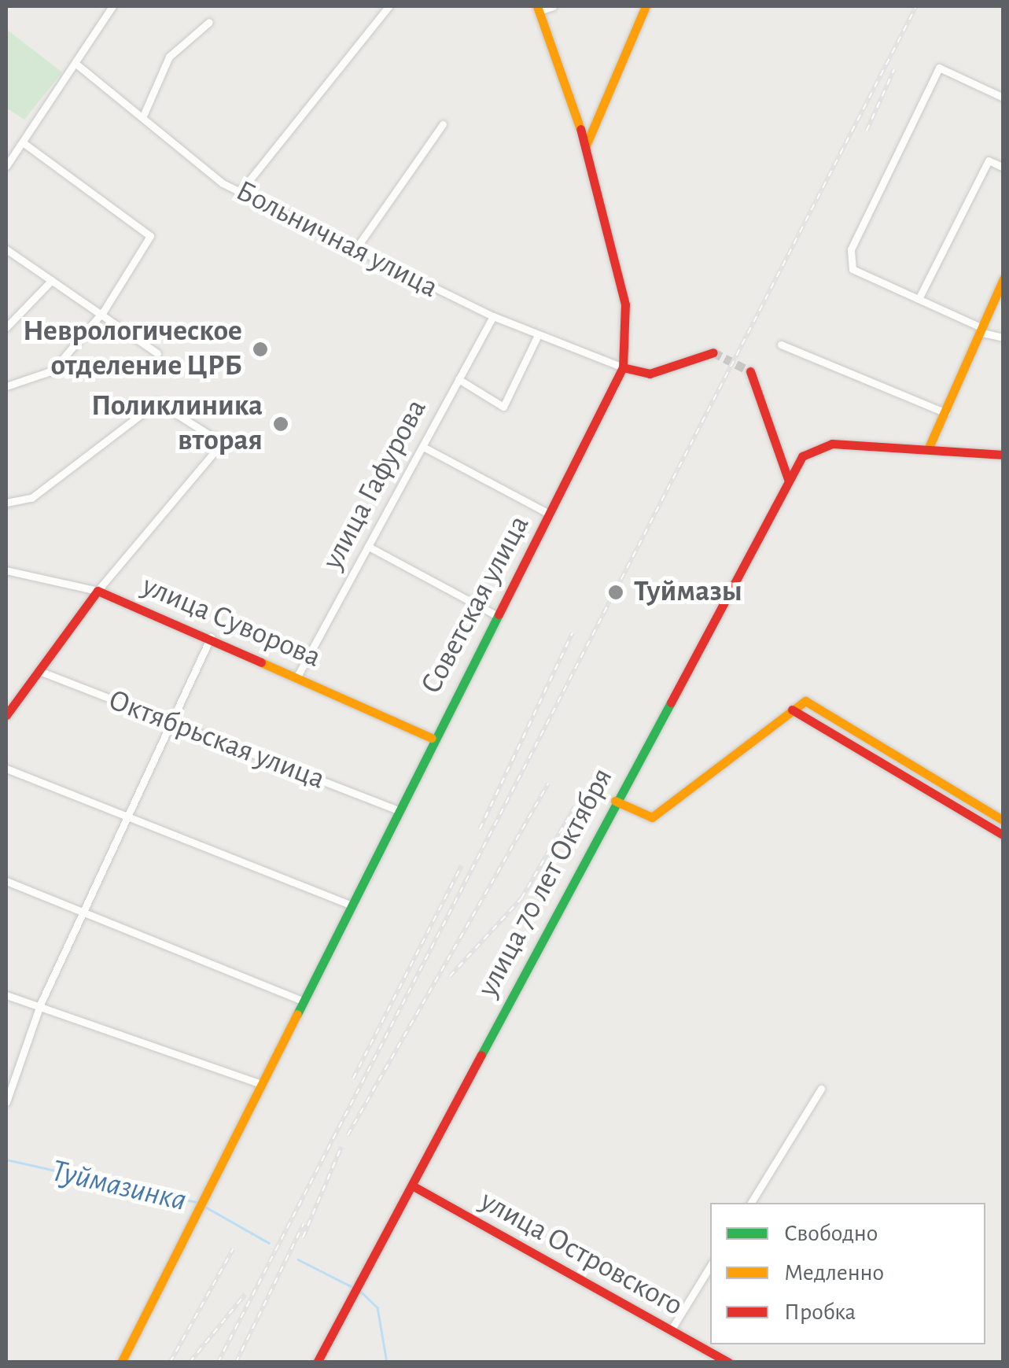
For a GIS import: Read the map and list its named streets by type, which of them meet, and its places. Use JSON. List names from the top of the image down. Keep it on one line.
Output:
{"streets":{"street":["Больничная улица","улица Гафурова","Советская улица","улица Суворова","Октябрьская улица","улица 70 лет Октября","улица Островского"]},"crossings":[["Больничная улица","улица Гафурова"],["Больничная улица","Советская улица"],["улица Гафурова","улица Суворова"],["Советская улица","улица Суворова"],["Советская улица","Октябрьская улица"],["улица 70 лет Октября","улица Островского"]],"water":["Туймазинка"],"places":["Неврологическое отделение ЦРБ","Поликлиника вторая","Туймазы"],"legend":["Свободно","Медленно","Пробка"]}
